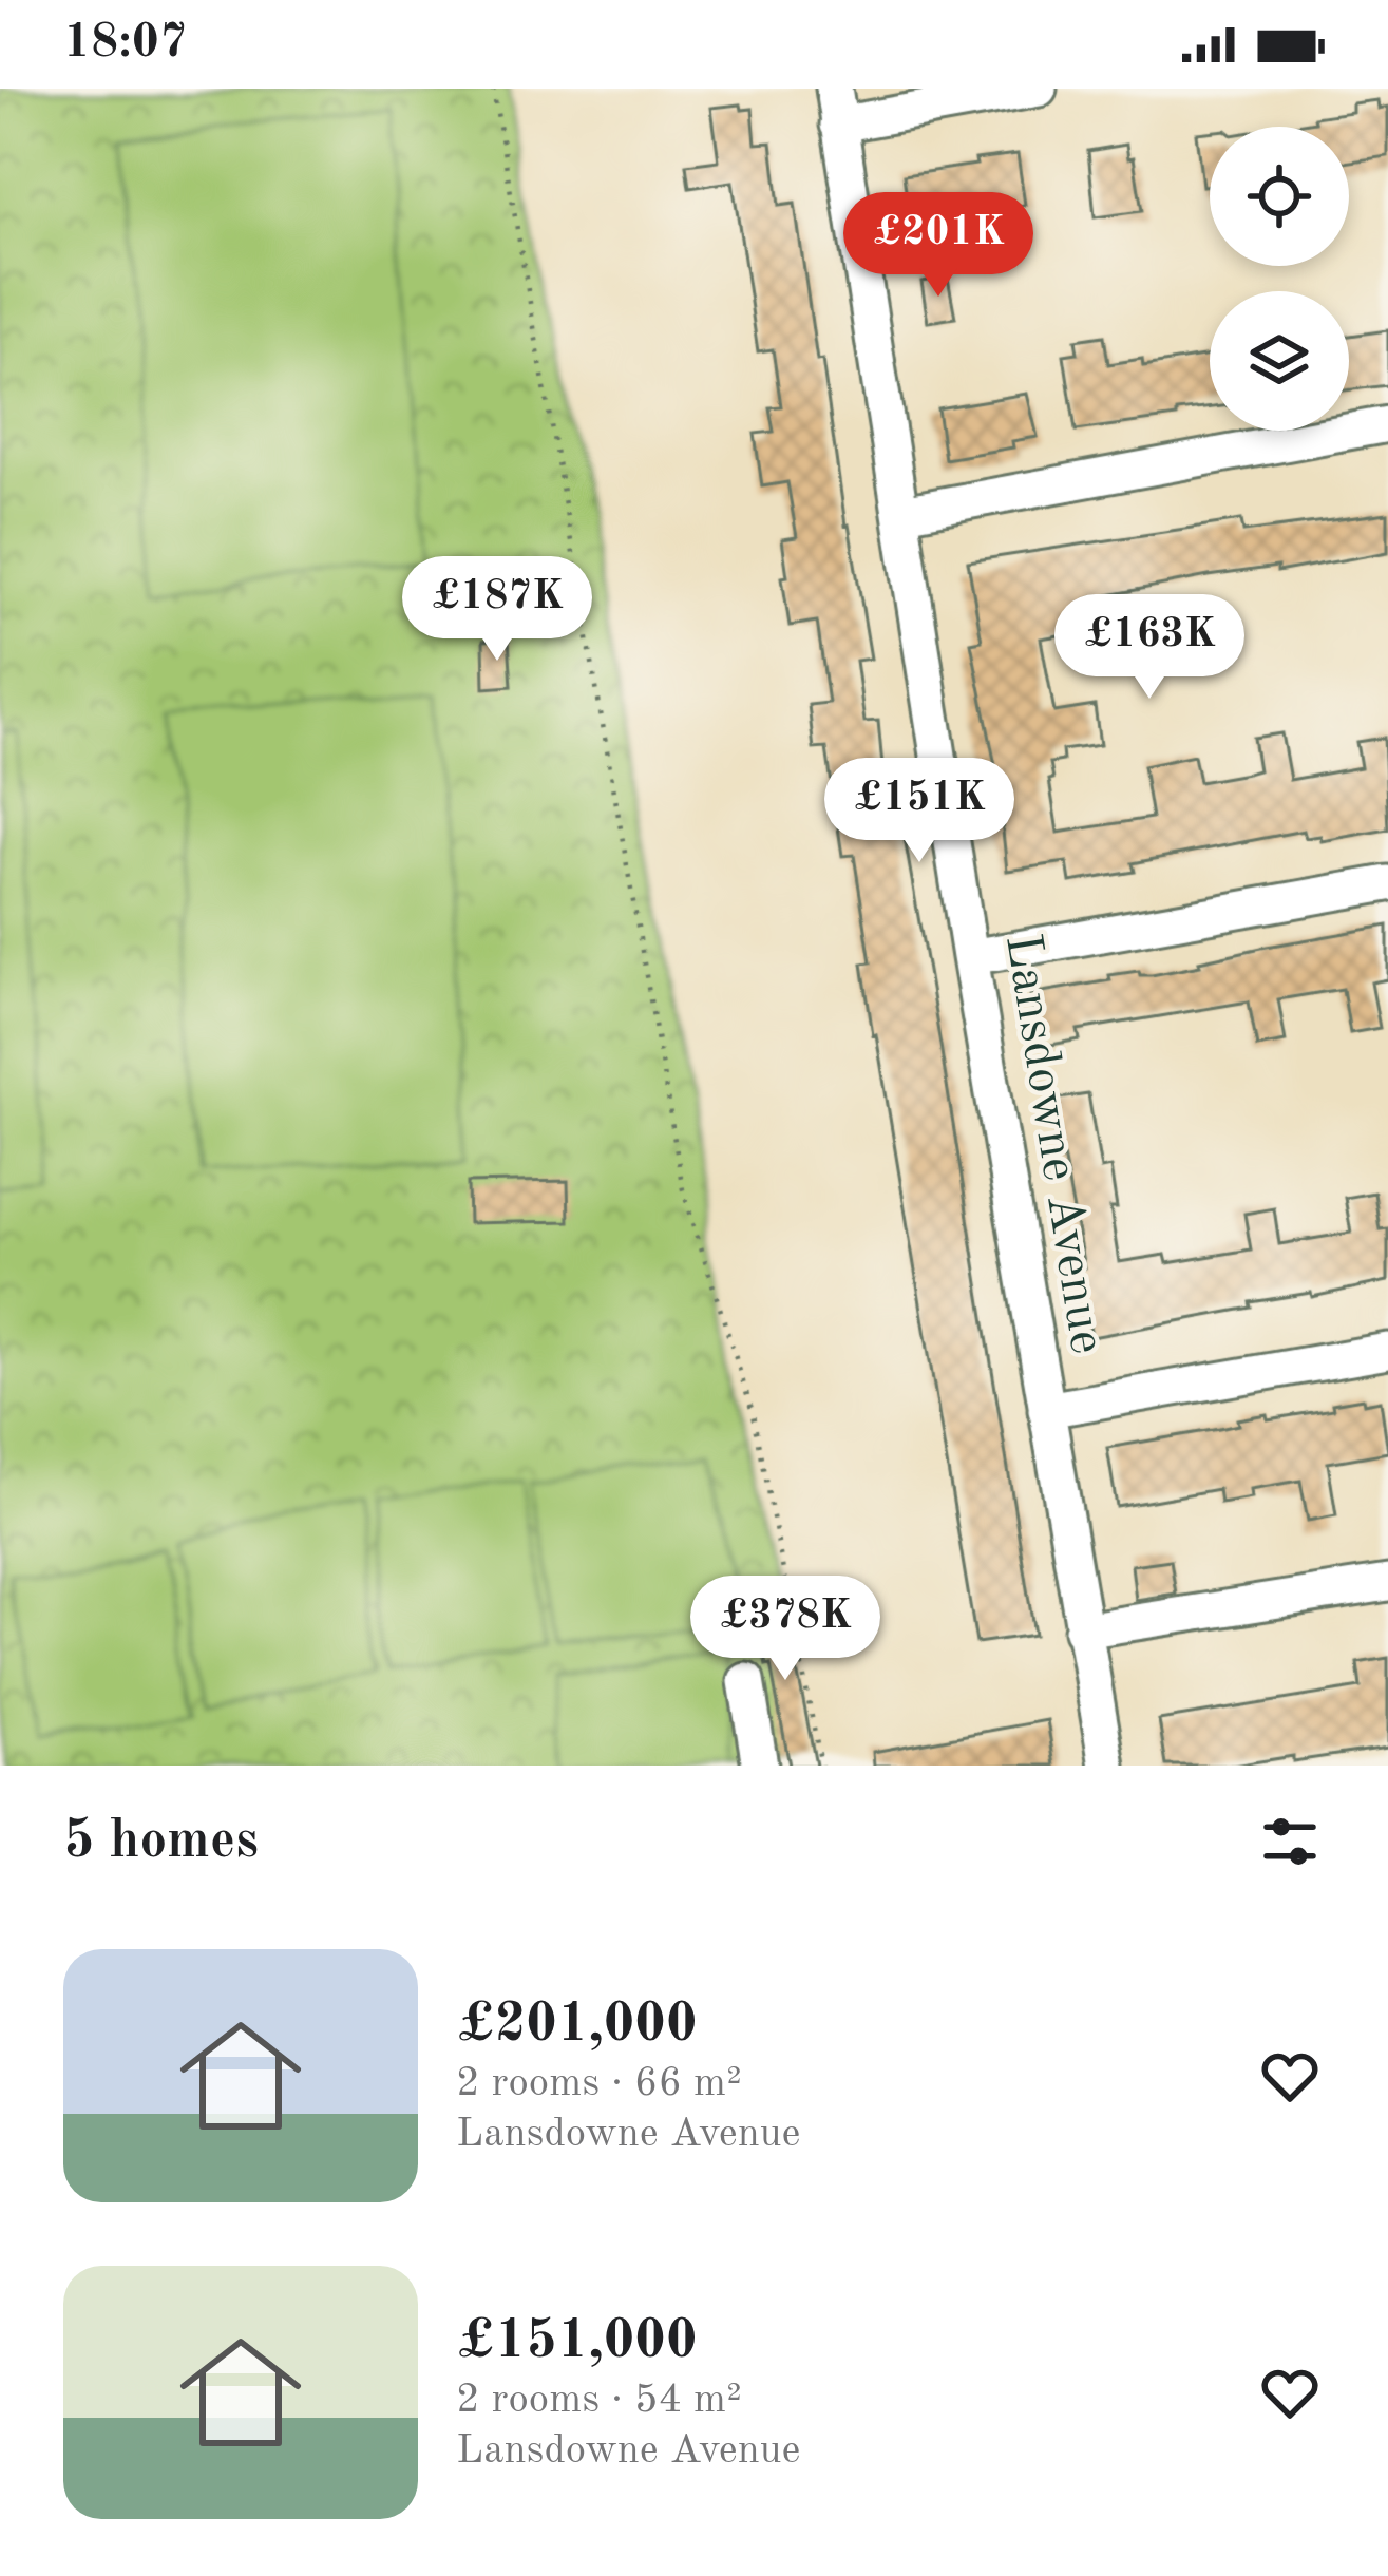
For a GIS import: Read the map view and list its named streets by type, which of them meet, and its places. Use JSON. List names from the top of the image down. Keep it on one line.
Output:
{"streets":{"street":["Lansdowne Avenue"]},"page":{"status":"18:07","price":["£201K","£187K","£163K","£151K","£378K"],"heading":"5 homes","list":[{"name":"£201,000","note":"2 rooms · 66 m² · Lansdowne Avenue"},{"name":"£151,000","note":"2 rooms · 54 m² · Lansdowne Avenue"}]}}
